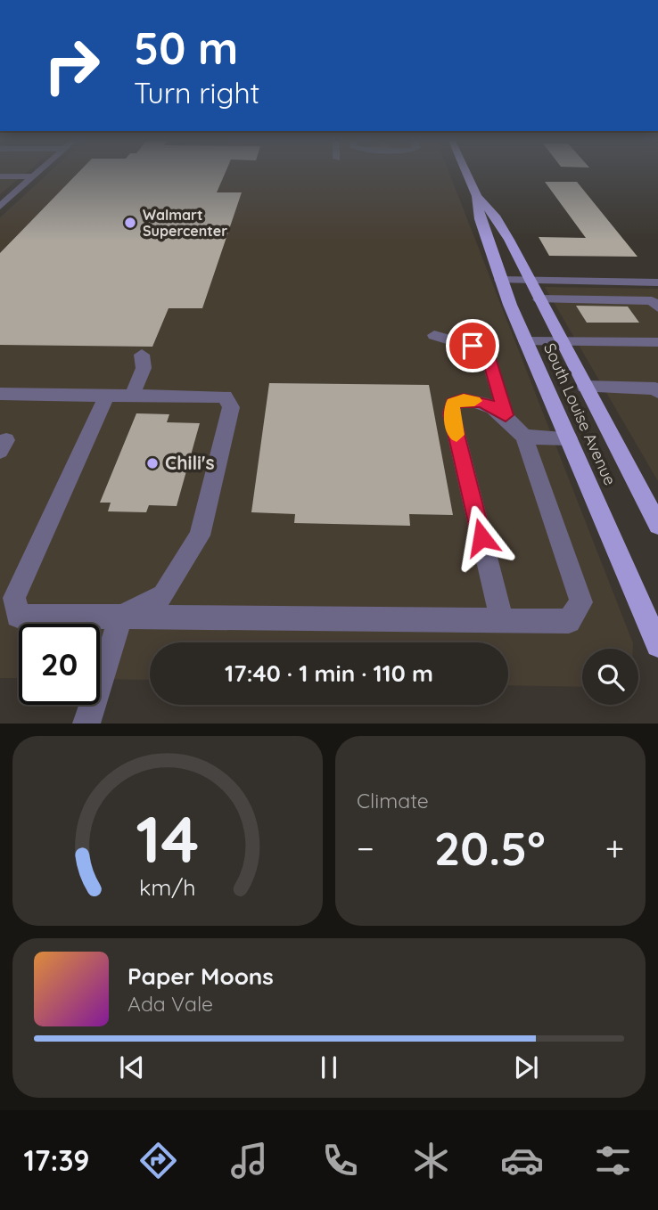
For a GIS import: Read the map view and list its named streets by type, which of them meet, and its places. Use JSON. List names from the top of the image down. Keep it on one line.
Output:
{"streets":{"main road":["South Louise Avenue"]},"places":["Walmart Supercenter","Chili's"],"page":{"turn":["50 m","Turn right"],"limit":"20","trip":"17:40 · 1 min · 110 m","tile":"Climate","heat":["−","20.5°","+"],"song":["Paper Moons","Ada Vale"],"tabs":"17:39","gauge":["14","km/h"]}}
